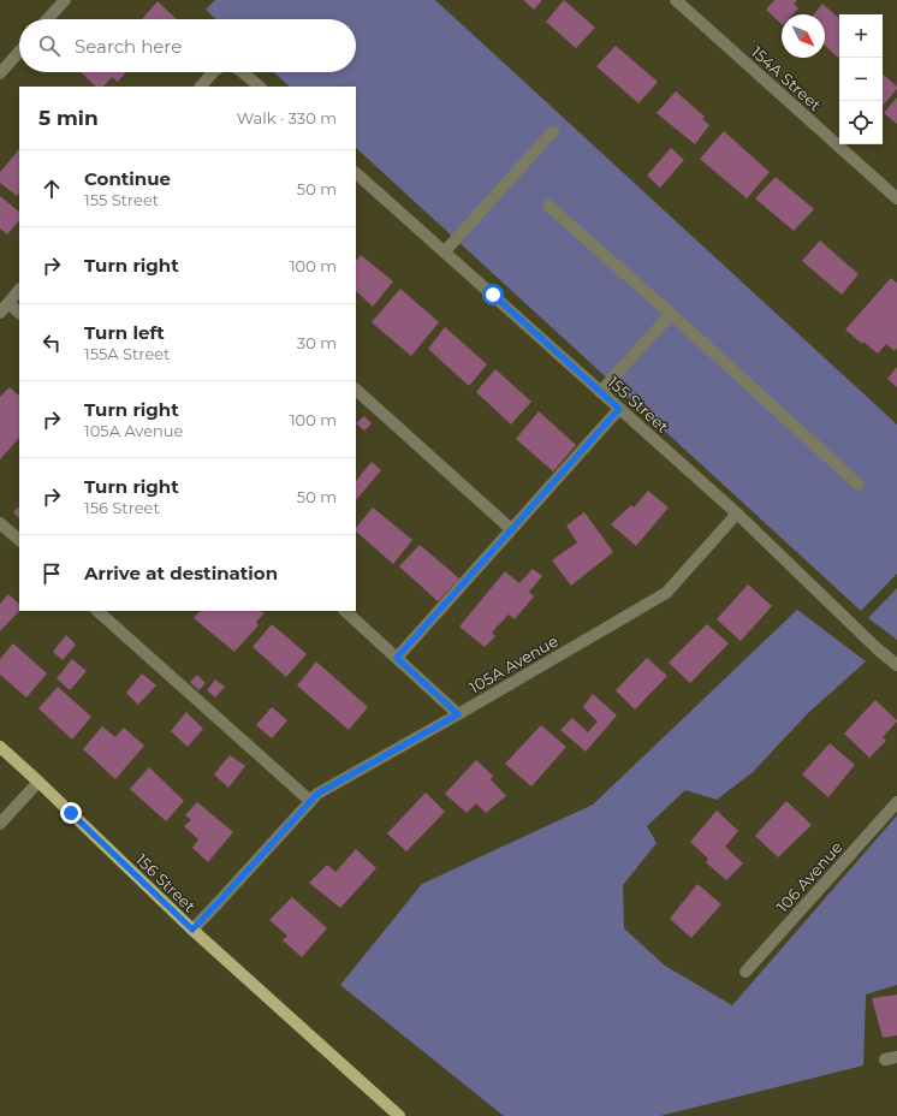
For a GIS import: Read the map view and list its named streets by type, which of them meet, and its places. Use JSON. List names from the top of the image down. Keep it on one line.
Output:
{"streets":{"main road":["156 Street"],"street":["154A Street","155 Street","105A Avenue","106 Avenue"]},"crossings":[["155 Street","105A Avenue"],["105A Avenue","156 Street"]],"north":"bottom right","page":{"map_buttons":["+","−"],"search":"Search here","heading":["5 min","Walk · 330 m"],"list":[["Continue","155 Street","50 m"],["Turn right","100 m"],["Turn left","155A Street","30 m"],["Turn right","105A Avenue","100 m"],["Turn right","156 Street","50 m"],"Arrive at destination"]}}
